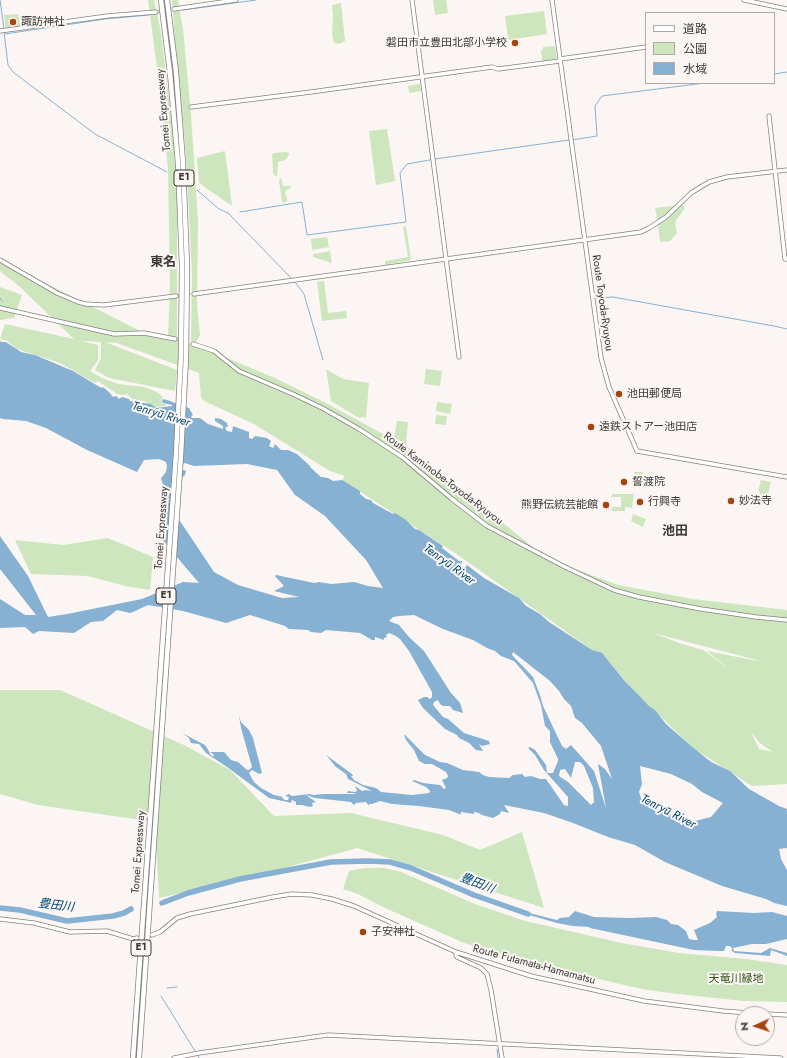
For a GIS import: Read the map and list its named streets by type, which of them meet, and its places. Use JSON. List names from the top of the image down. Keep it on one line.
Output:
{"streets":{"highway":["Tomei Expressway","E1"],"street":["Route Toyoda-Ryuyou","Route Kaminobe-Toyoda-Ryuyou","Route Futamata-Hamamatsu"]},"districts":["東名","池田"],"water":["Tenryū River","豊田川"],"parks":["天竜川緑地"],"places":["諏訪神社","磐田市立豊田北部小学校","池田郵便局","遠鉄ストアー池田店","誓渡院","妙法寺","行興寺","熊野伝統芸能館","子安神社"],"legend":["道路","公園","水域"],"north":"left"}
